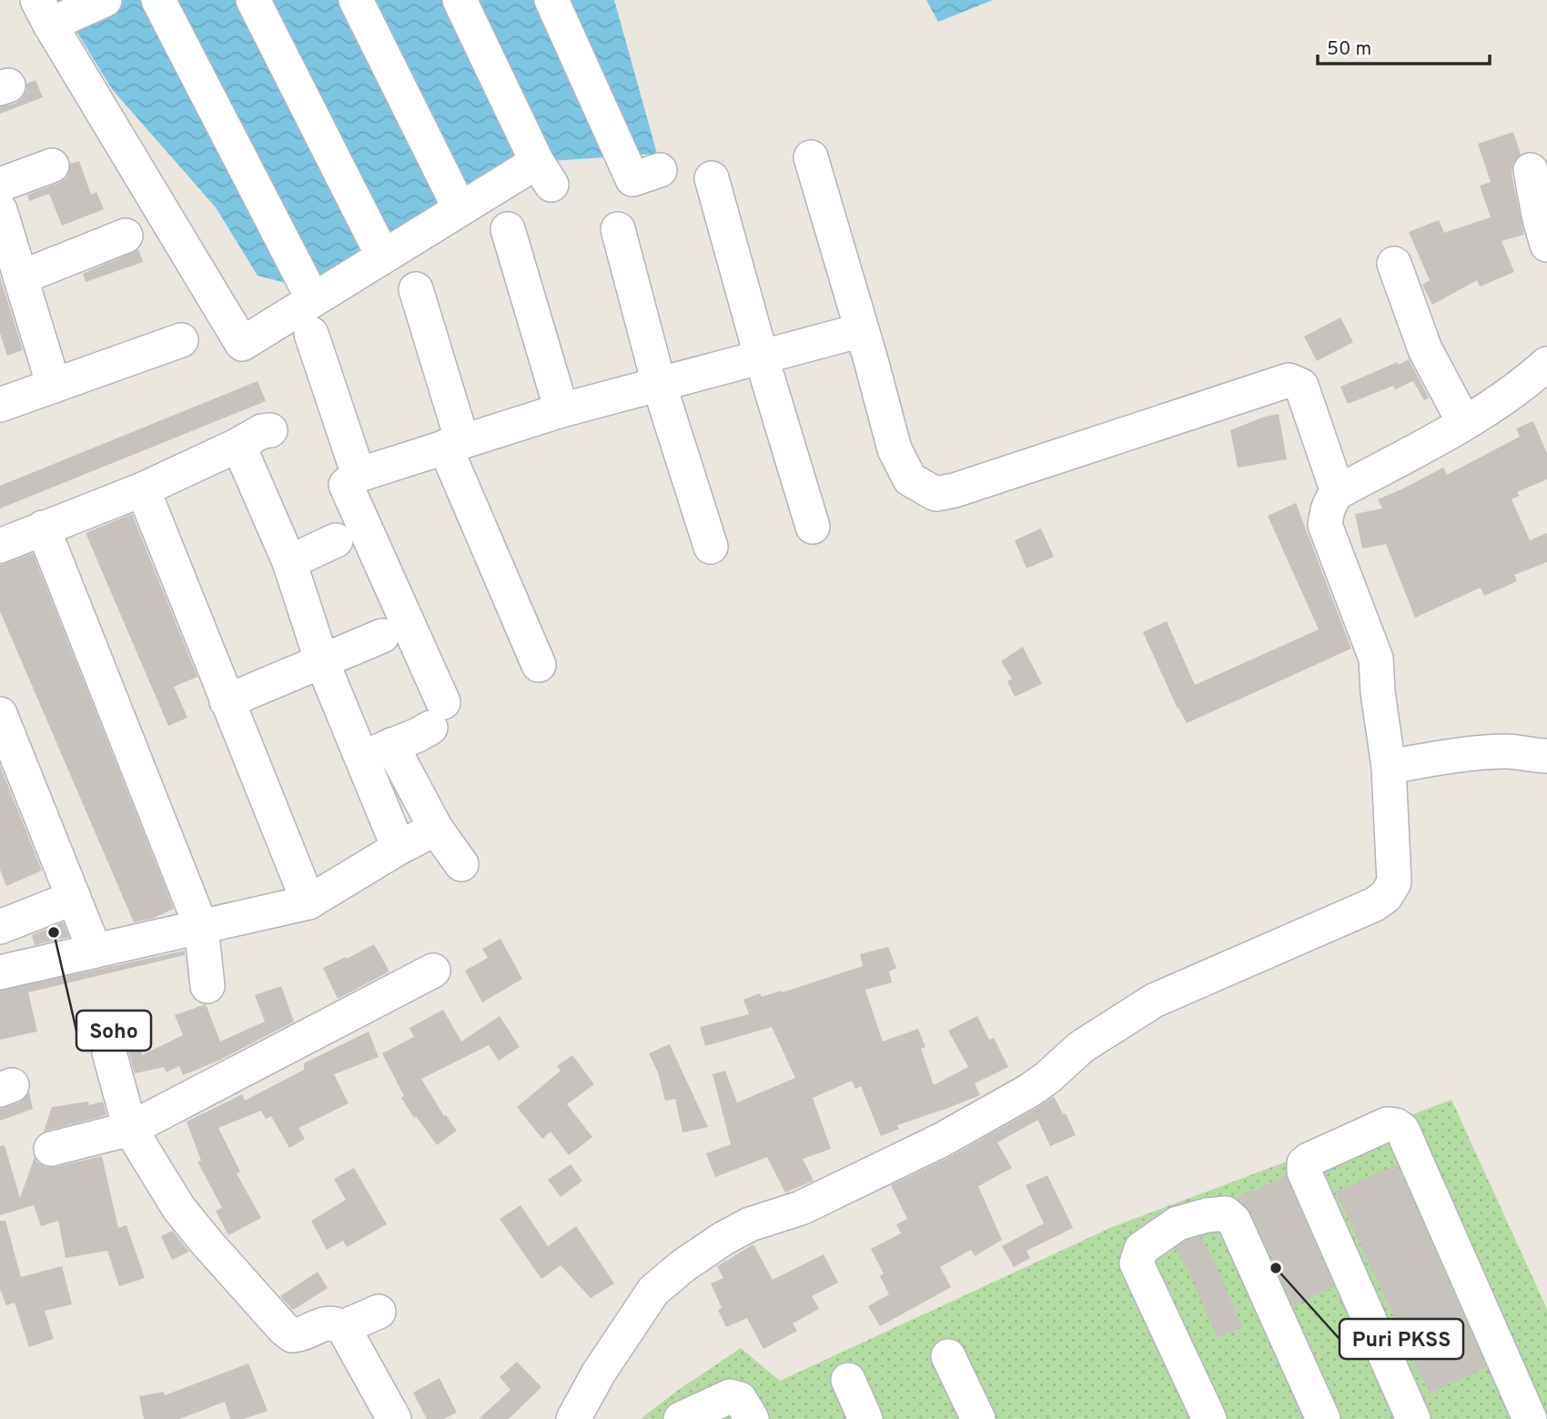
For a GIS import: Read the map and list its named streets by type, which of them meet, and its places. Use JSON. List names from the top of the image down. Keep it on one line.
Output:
{"places":["Soho","Puri PKSS"],"scale_bar":"50 m"}
